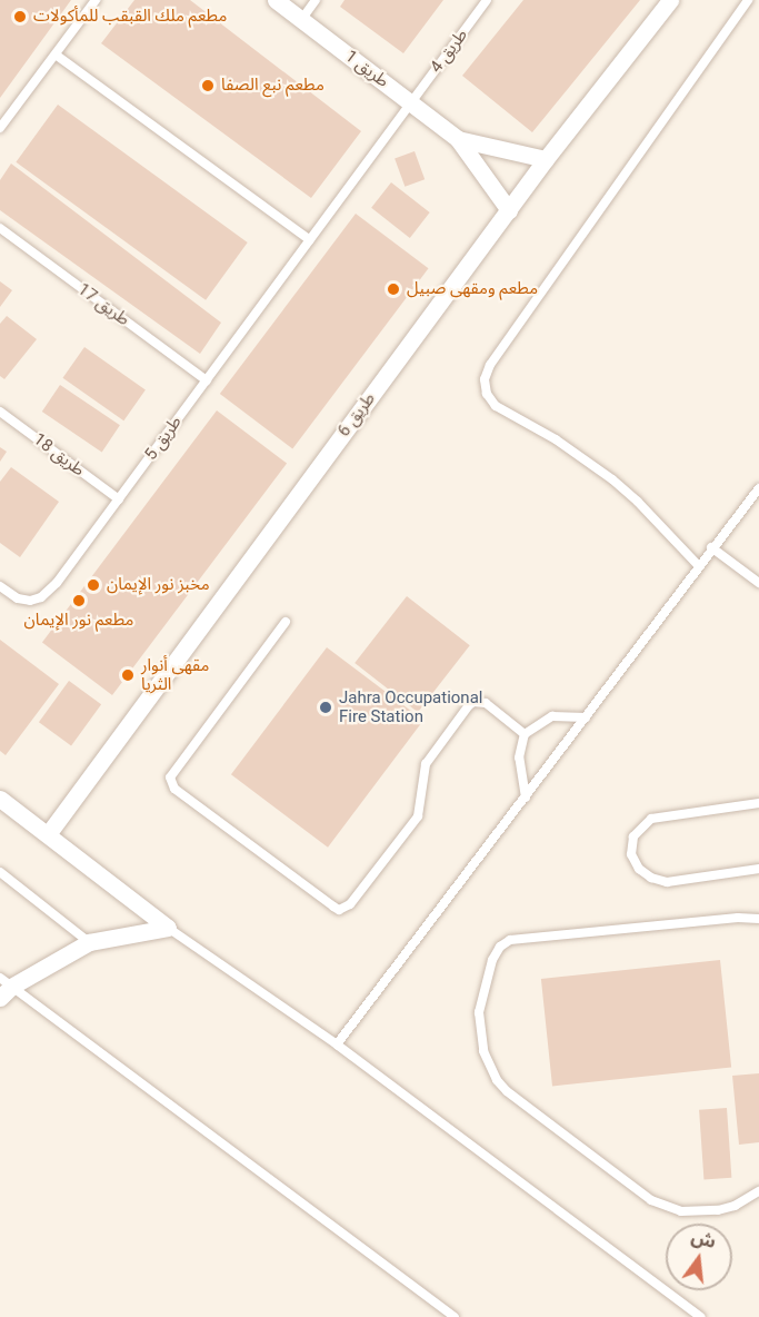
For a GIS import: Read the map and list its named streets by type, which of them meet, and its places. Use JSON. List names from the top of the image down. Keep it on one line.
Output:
{"streets":{"street":["طريق 1","طريق 6"],"lane":["طريق 4","طريق 17","طريق 5","طريق 18"]},"crossings":[["طريق 4","طريق 1"],["طريق 4","طريق 5"],["طريق 1","طريق 6"],["طريق 1","طريق 5"],["طريق 17","طريق 5"],["طريق 5","طريق 18"]],"places":["مطعم ملك القبقب للمأكولات","مطعم نبع الصفا","مطعم ومقهى صبيل","مخبز نور الإيمان","مطعم نور الإيمان","مقهى أنوار الثريا","Jahra Occupational Fire Station"],"north":"top"}
